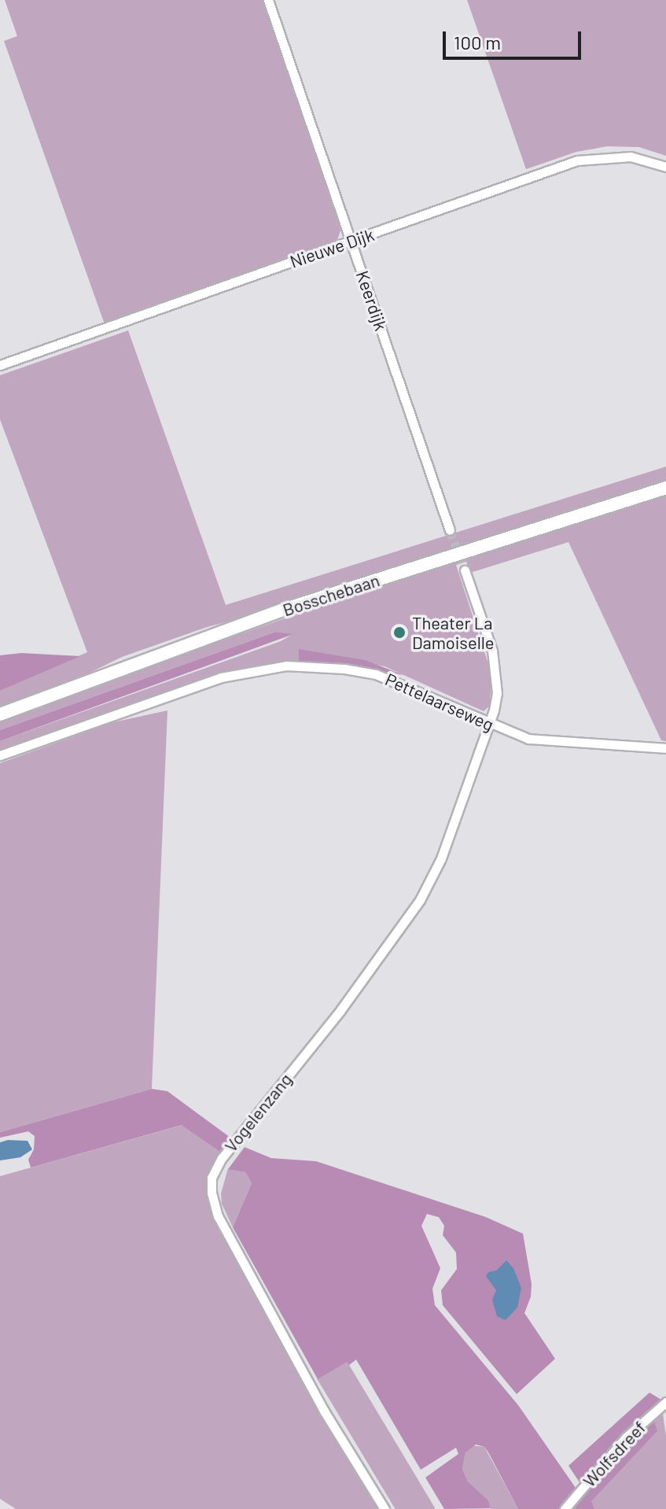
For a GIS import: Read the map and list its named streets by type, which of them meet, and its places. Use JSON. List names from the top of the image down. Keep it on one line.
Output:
{"streets":{"main road":["Bosschebaan"],"street":["Nieuwe Dijk","Keerdijk","Pettelaarseweg","Vogelenzang","Wolfsdreef"]},"crossings":[["Nieuwe Dijk","Keerdijk"],["Pettelaarseweg","Vogelenzang"]],"places":["Theater La Damoiselle"],"scale_bar":"100 m"}
